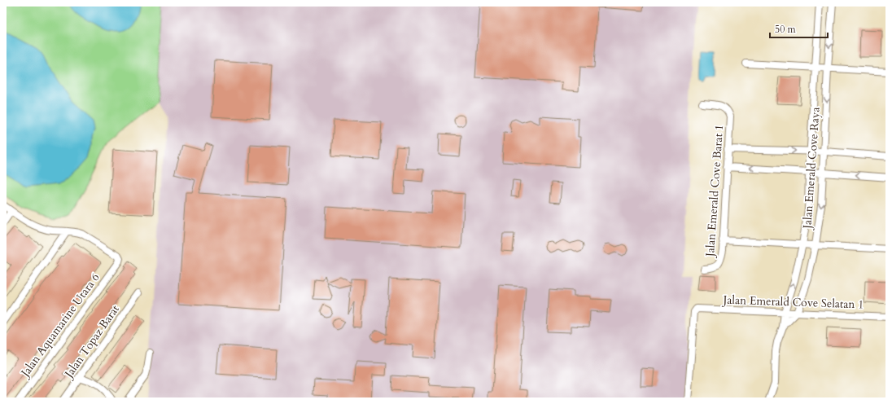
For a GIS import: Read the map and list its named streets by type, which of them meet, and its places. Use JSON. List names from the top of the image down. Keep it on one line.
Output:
{"streets":{"street":["Jalan Emerald Cove Raya","Jalan Emerald Cove Barat 1","Jalan Emerald Cove Selatan 1","Jalan Aquamarine Utara 6","Jalan Topaz Barat"]},"crossings":[["Jalan Emerald Cove Raya","Jalan Emerald Cove Selatan 1"]],"scale_bar":"50 m"}
